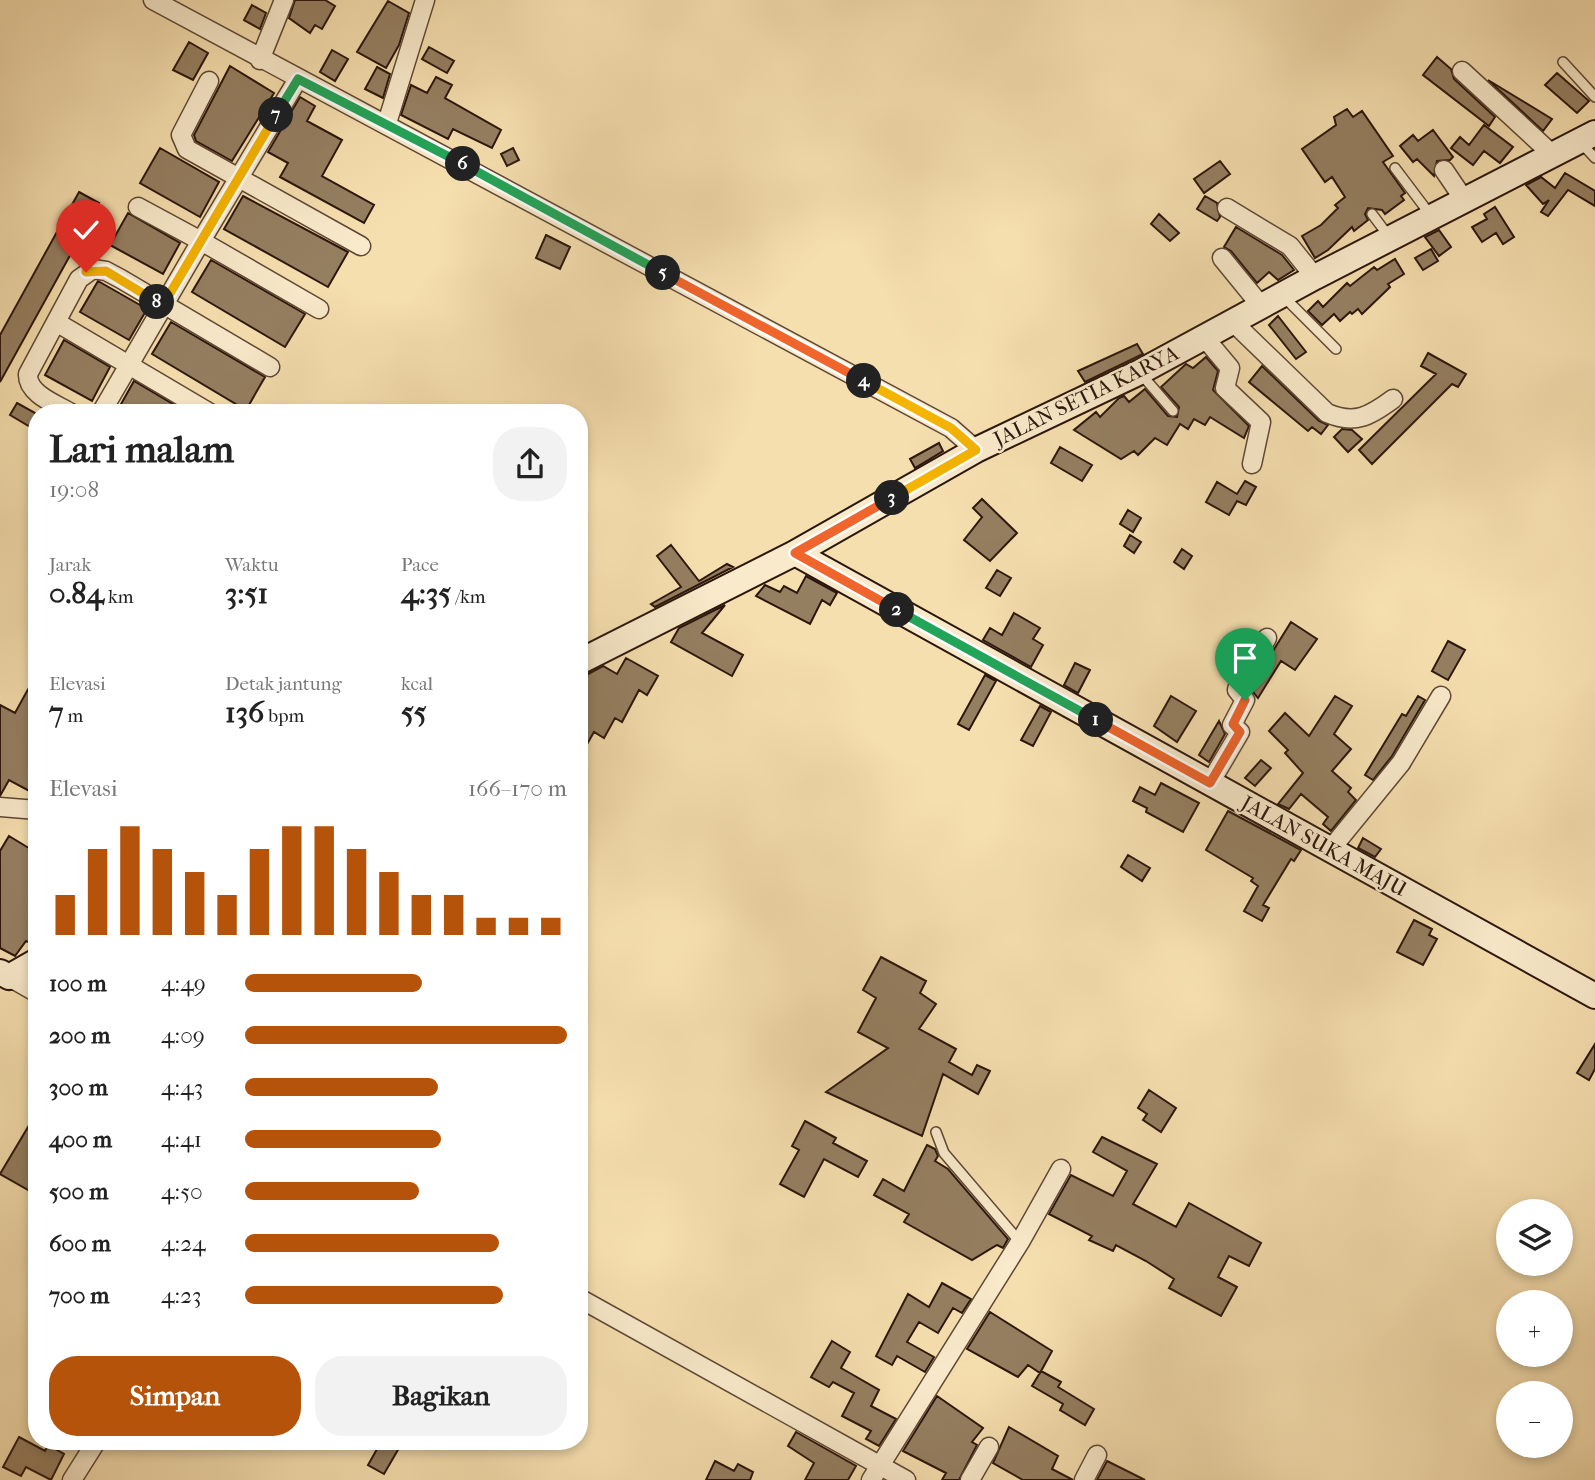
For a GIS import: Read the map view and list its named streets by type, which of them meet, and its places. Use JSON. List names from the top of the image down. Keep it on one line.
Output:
{"streets":{"main road":["JALAN SETIA KARYA","JALAN SUKA MAJU"]},"crossings":[["JALAN SETIA KARYA","JALAN SUKA MAJU"]],"page":{"pins":["7","6","5","8","4","3","2","1"],"heading":["Lari malam","19:08"],"stats":[["Jarak","0.84 km"],["Waktu","3:51"],["Pace","4:35 /km"],["Elevasi","7 m"],["Detak jantung","136 bpm"],["kcal","55"]],"chart":["Elevasi","166–170 m"],"list":[{"name":"100 m","note":"4:49"},{"name":"200 m","note":"4:09"},{"name":"300 m","note":"4:43"},{"name":"400 m","note":"4:41"},{"name":"500 m","note":"4:50"},{"name":"600 m","note":"4:24"},{"name":"700 m","note":"4:23"}],"map_buttons":["+","−"],"buttons":["Simpan","Bagikan"]}}
